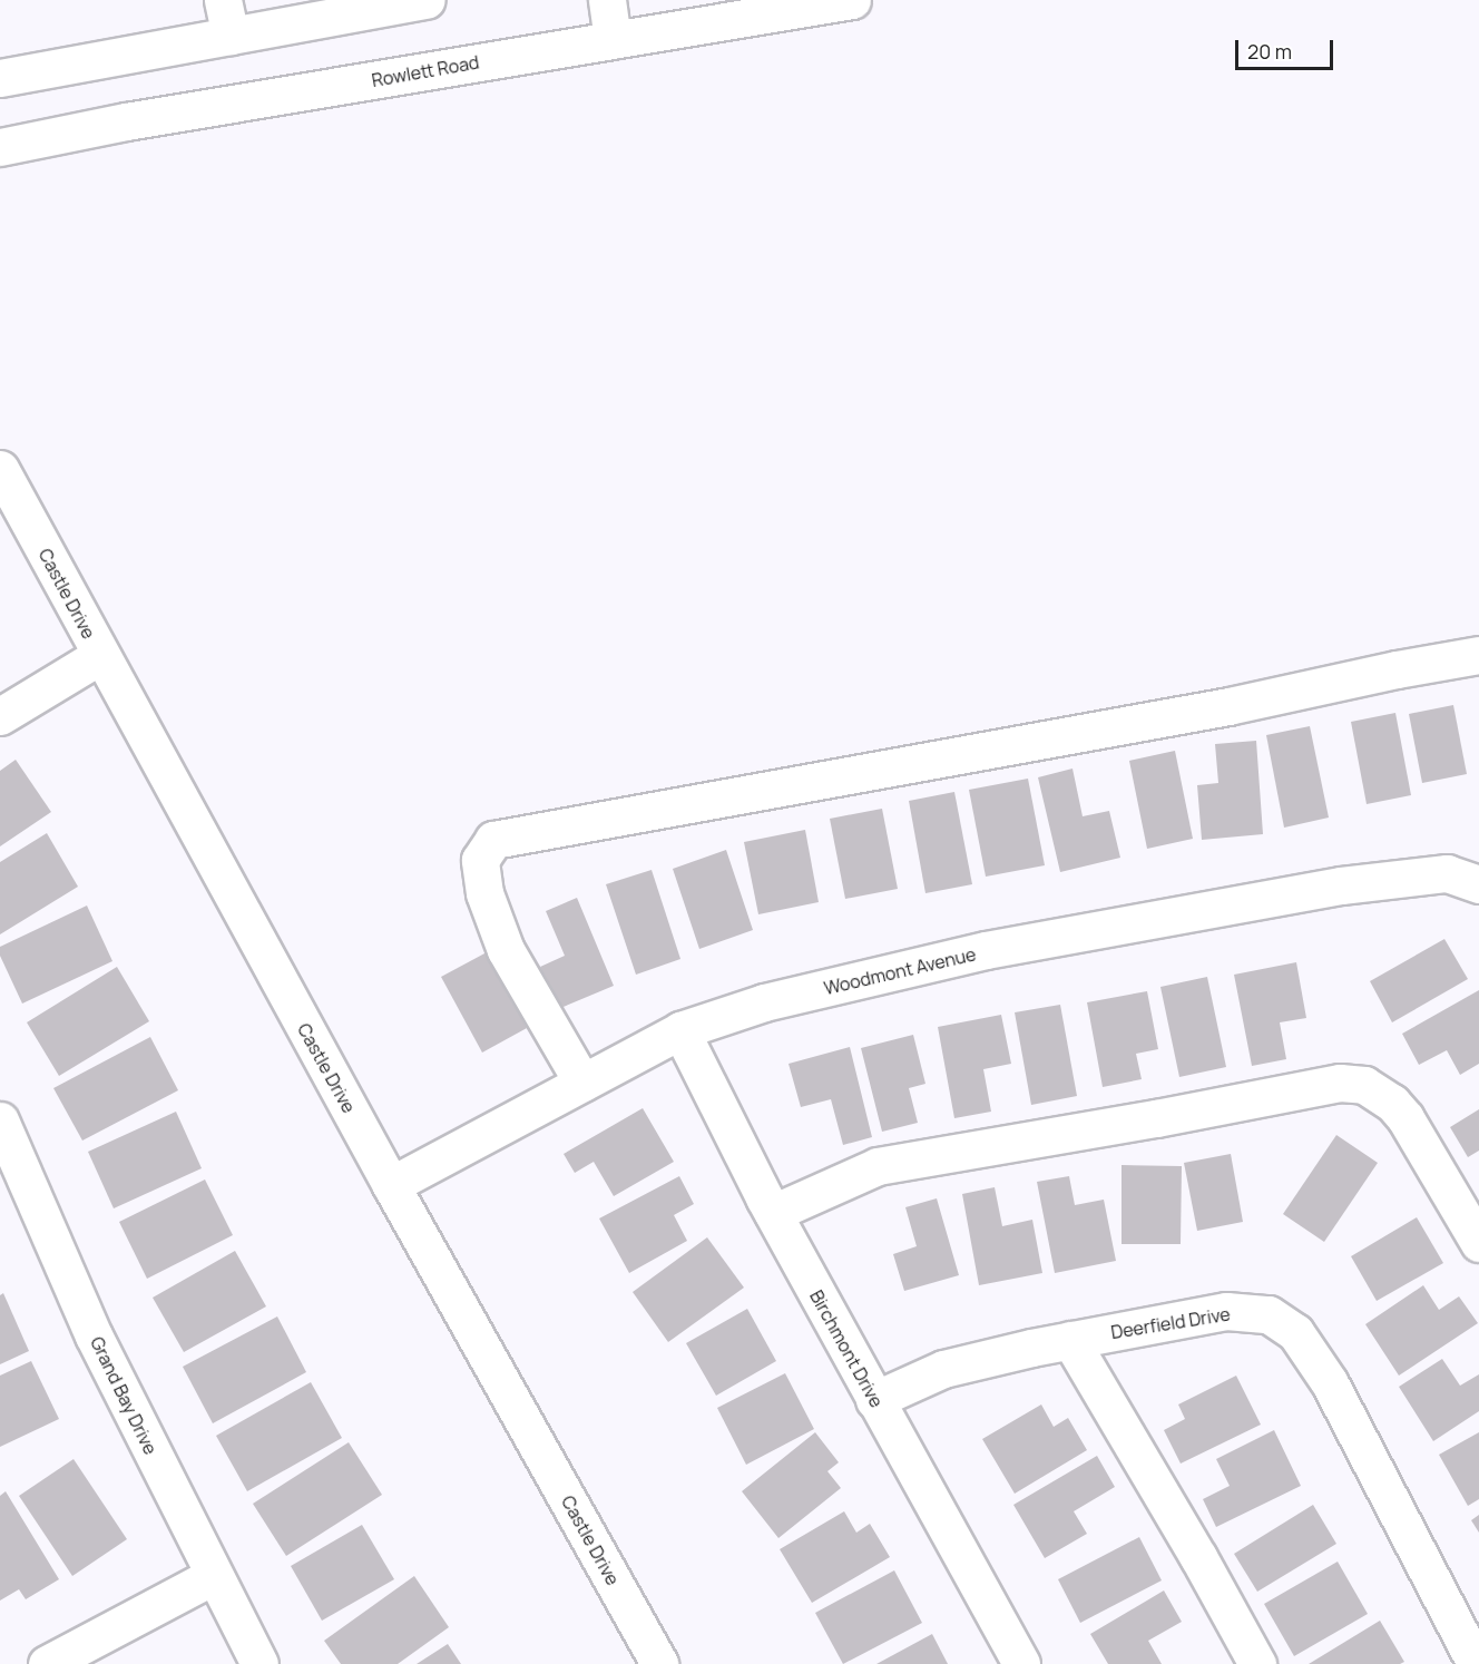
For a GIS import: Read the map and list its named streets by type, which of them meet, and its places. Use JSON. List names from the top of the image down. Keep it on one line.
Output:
{"streets":{"street":["Rowlett Road","Castle Drive","Woodmont Avenue","Deerfield Drive","Birchmont Drive","Grand Bay Drive"]},"crossings":[["Castle Drive","Woodmont Avenue"],["Woodmont Avenue","Birchmont Drive"],["Deerfield Drive","Birchmont Drive"]],"scale_bar":"20 m"}
